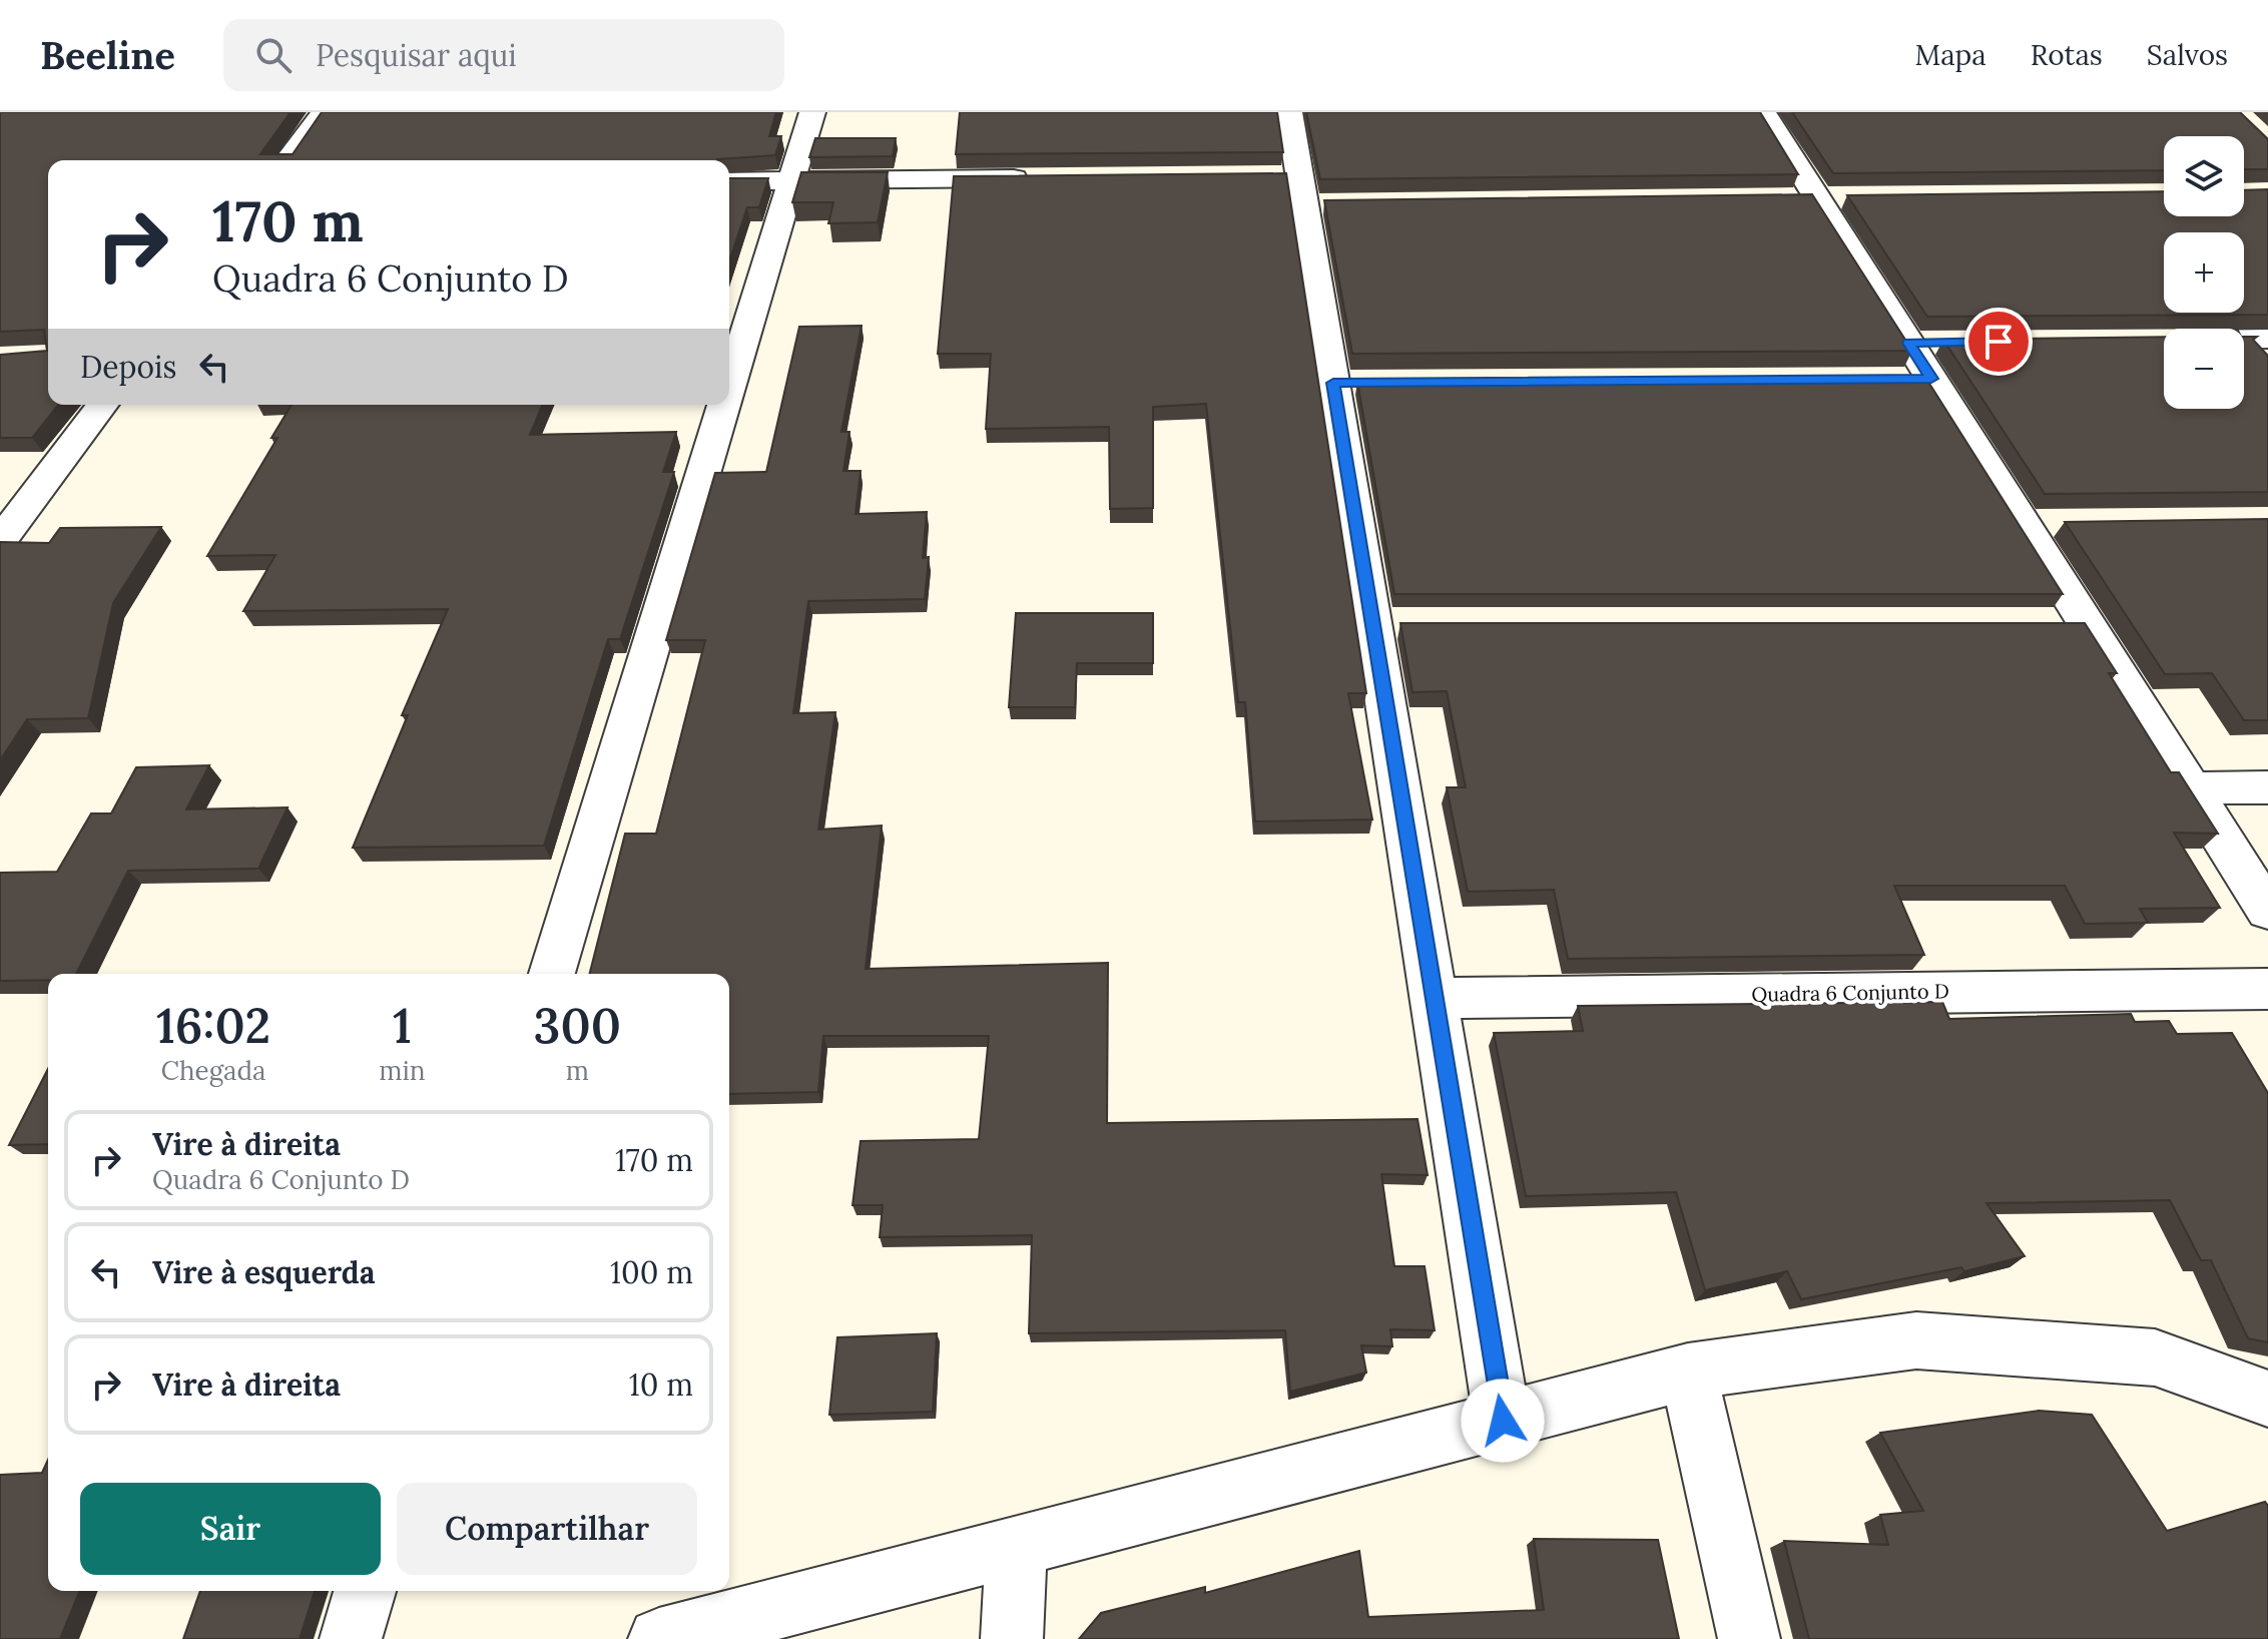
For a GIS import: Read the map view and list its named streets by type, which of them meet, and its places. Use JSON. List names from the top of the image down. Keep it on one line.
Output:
{"streets":{"street":["Quadra 6 Conjunto D"]},"page":{"header":"Beeline","search":"Pesquisar aqui","nav":["Mapa","Rotas","Salvos"],"map_buttons":["+","−"],"turn":["170 m","Quadra 6 Conjunto D"],"then":"Depois","eta":["16:02","Chegada","1","min","300","m"],"list":[{"name":"Vire à direita","note":"Quadra 6 Conjunto D","value":"170 m"},{"name":"Vire à esquerda","value":"100 m"},{"name":"Vire à direita","value":"10 m"}],"buttons":["Sair","Compartilhar"]}}
